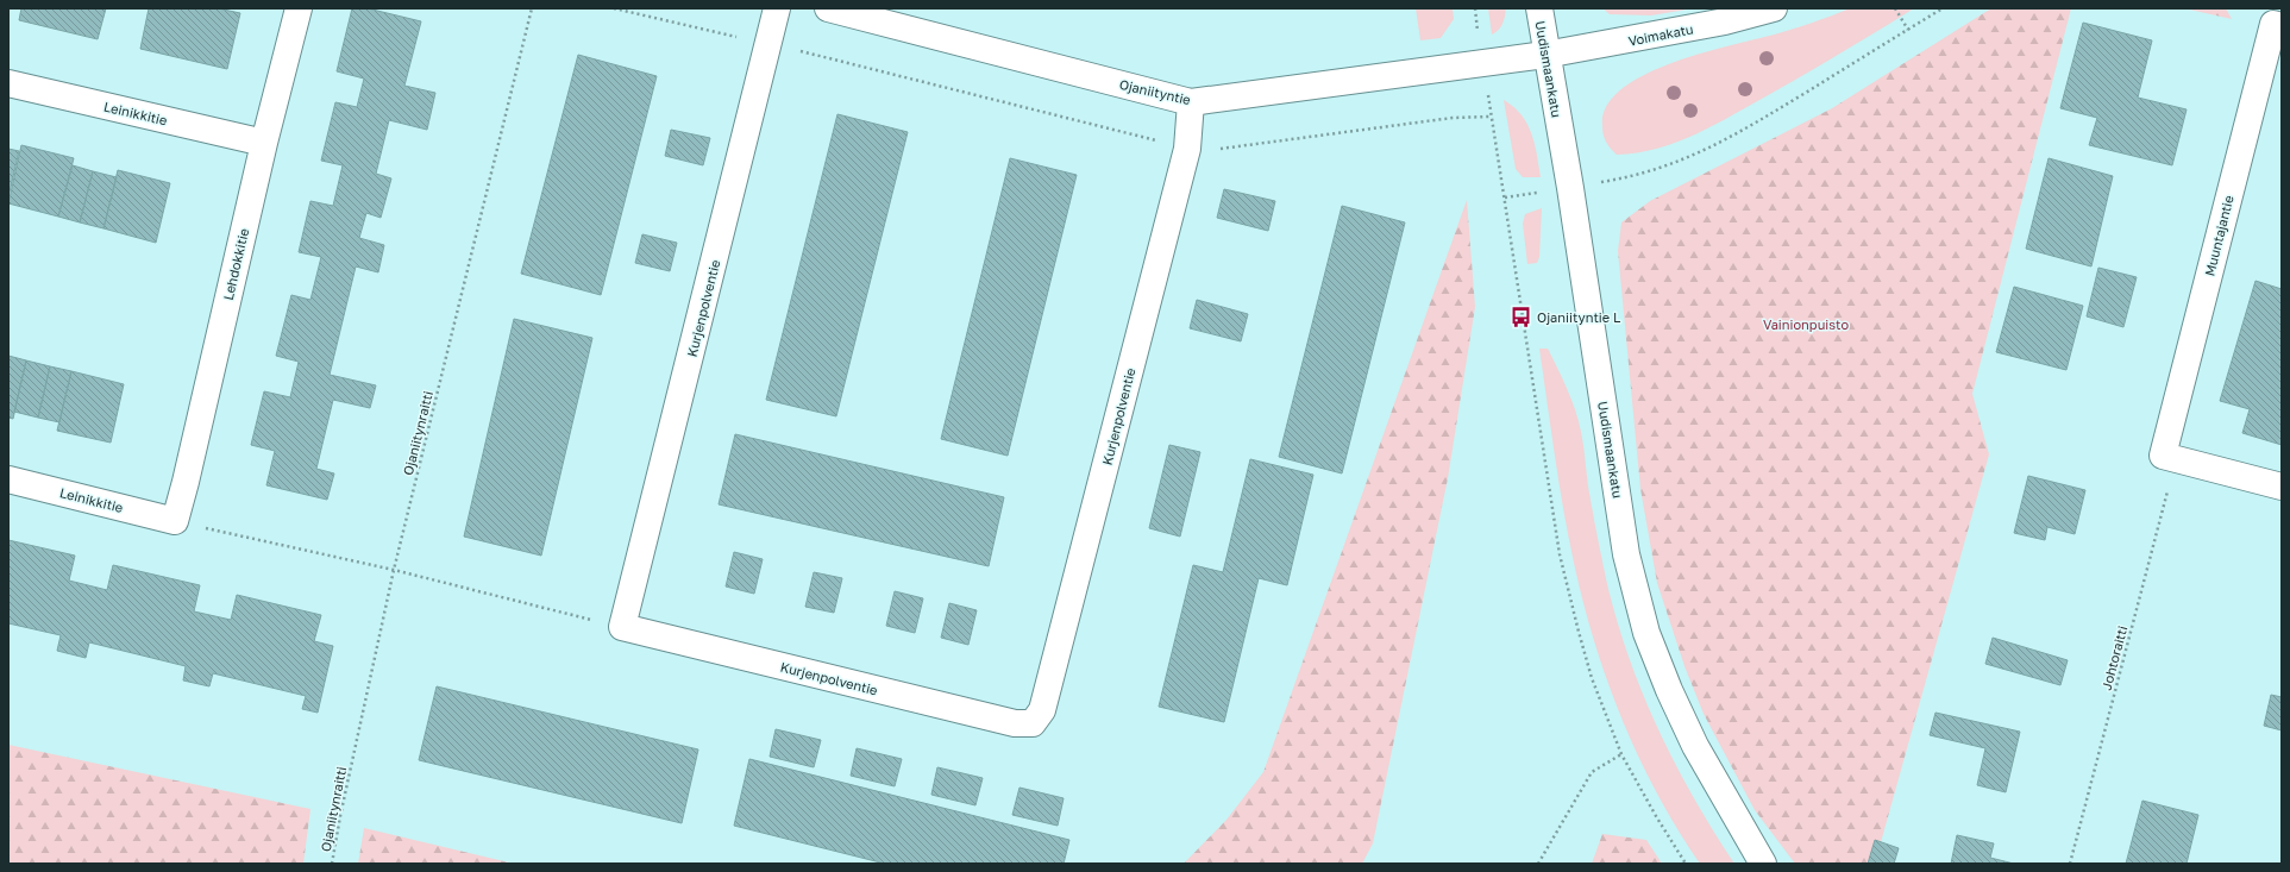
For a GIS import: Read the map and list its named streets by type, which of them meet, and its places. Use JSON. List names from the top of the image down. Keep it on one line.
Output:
{"streets":{"street":["Voimakatu","Uudismaankatu","Ojaniityntie","Leinikkitie","Muuntajantie","Lehdokkitie","Kurjenpolventie"],"path":["Ojaniitynraitti","Johtoraitti"]},"crossings":[["Voimakatu","Uudismaankatu"],["Voimakatu","Ojaniityntie"],["Uudismaankatu","Ojaniityntie"],["Ojaniityntie","Kurjenpolventie"],["Leinikkitie","Lehdokkitie"],["Muuntajantie","Johtoraitti"]],"parks":["Vainionpuisto"],"places":{"bus stop":["Ojaniityntie L"]}}
